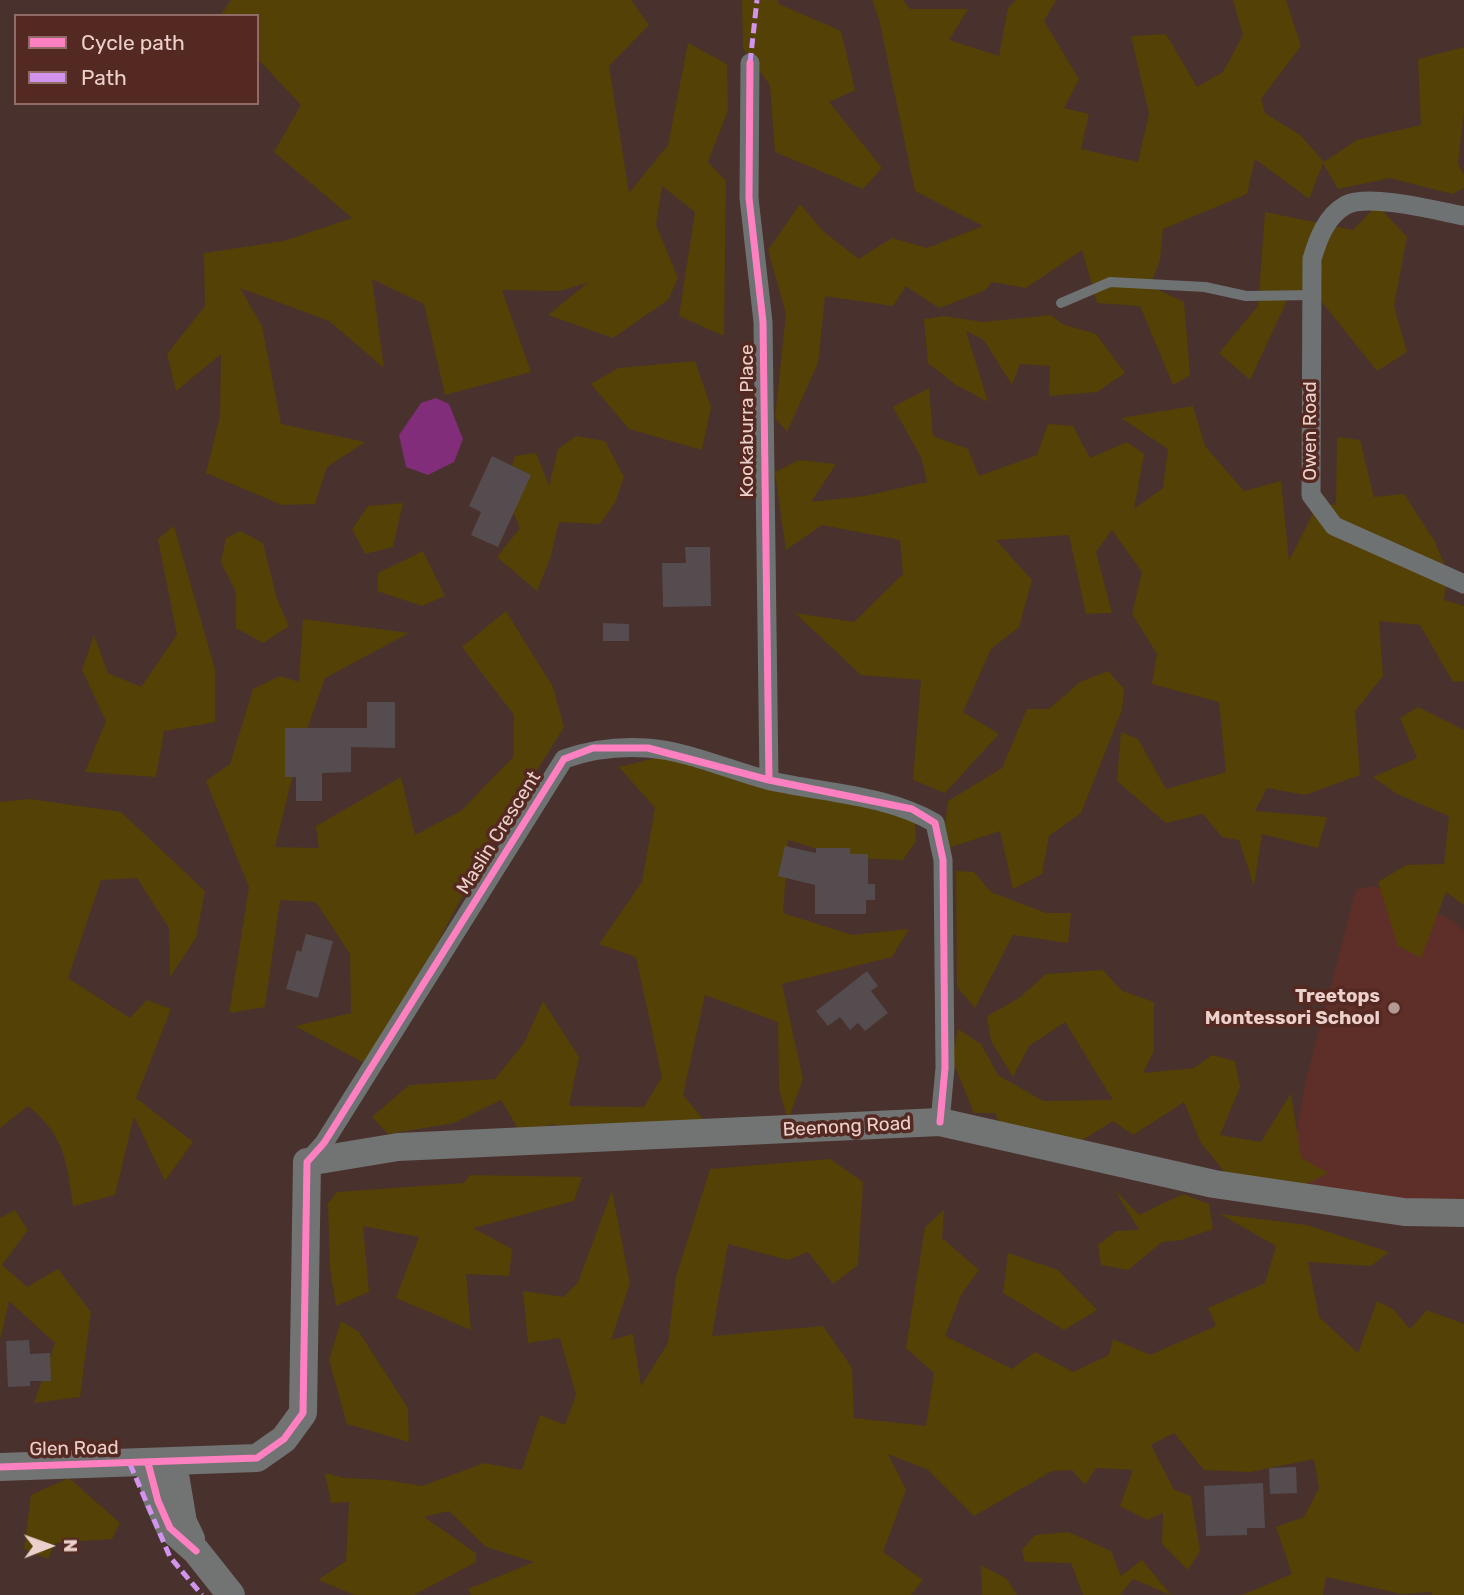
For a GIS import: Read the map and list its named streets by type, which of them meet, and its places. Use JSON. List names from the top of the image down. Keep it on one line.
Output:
{"streets":{"street":["Kookaburra Place","Owen Road","Maslin Crescent","Beenong Road","Glen Road"]},"crossings":[["Kookaburra Place","Maslin Crescent"],["Maslin Crescent","Beenong Road"]],"places":["Treetops Montessori School"],"legend":["Cycle path","Path"],"north":"right"}
